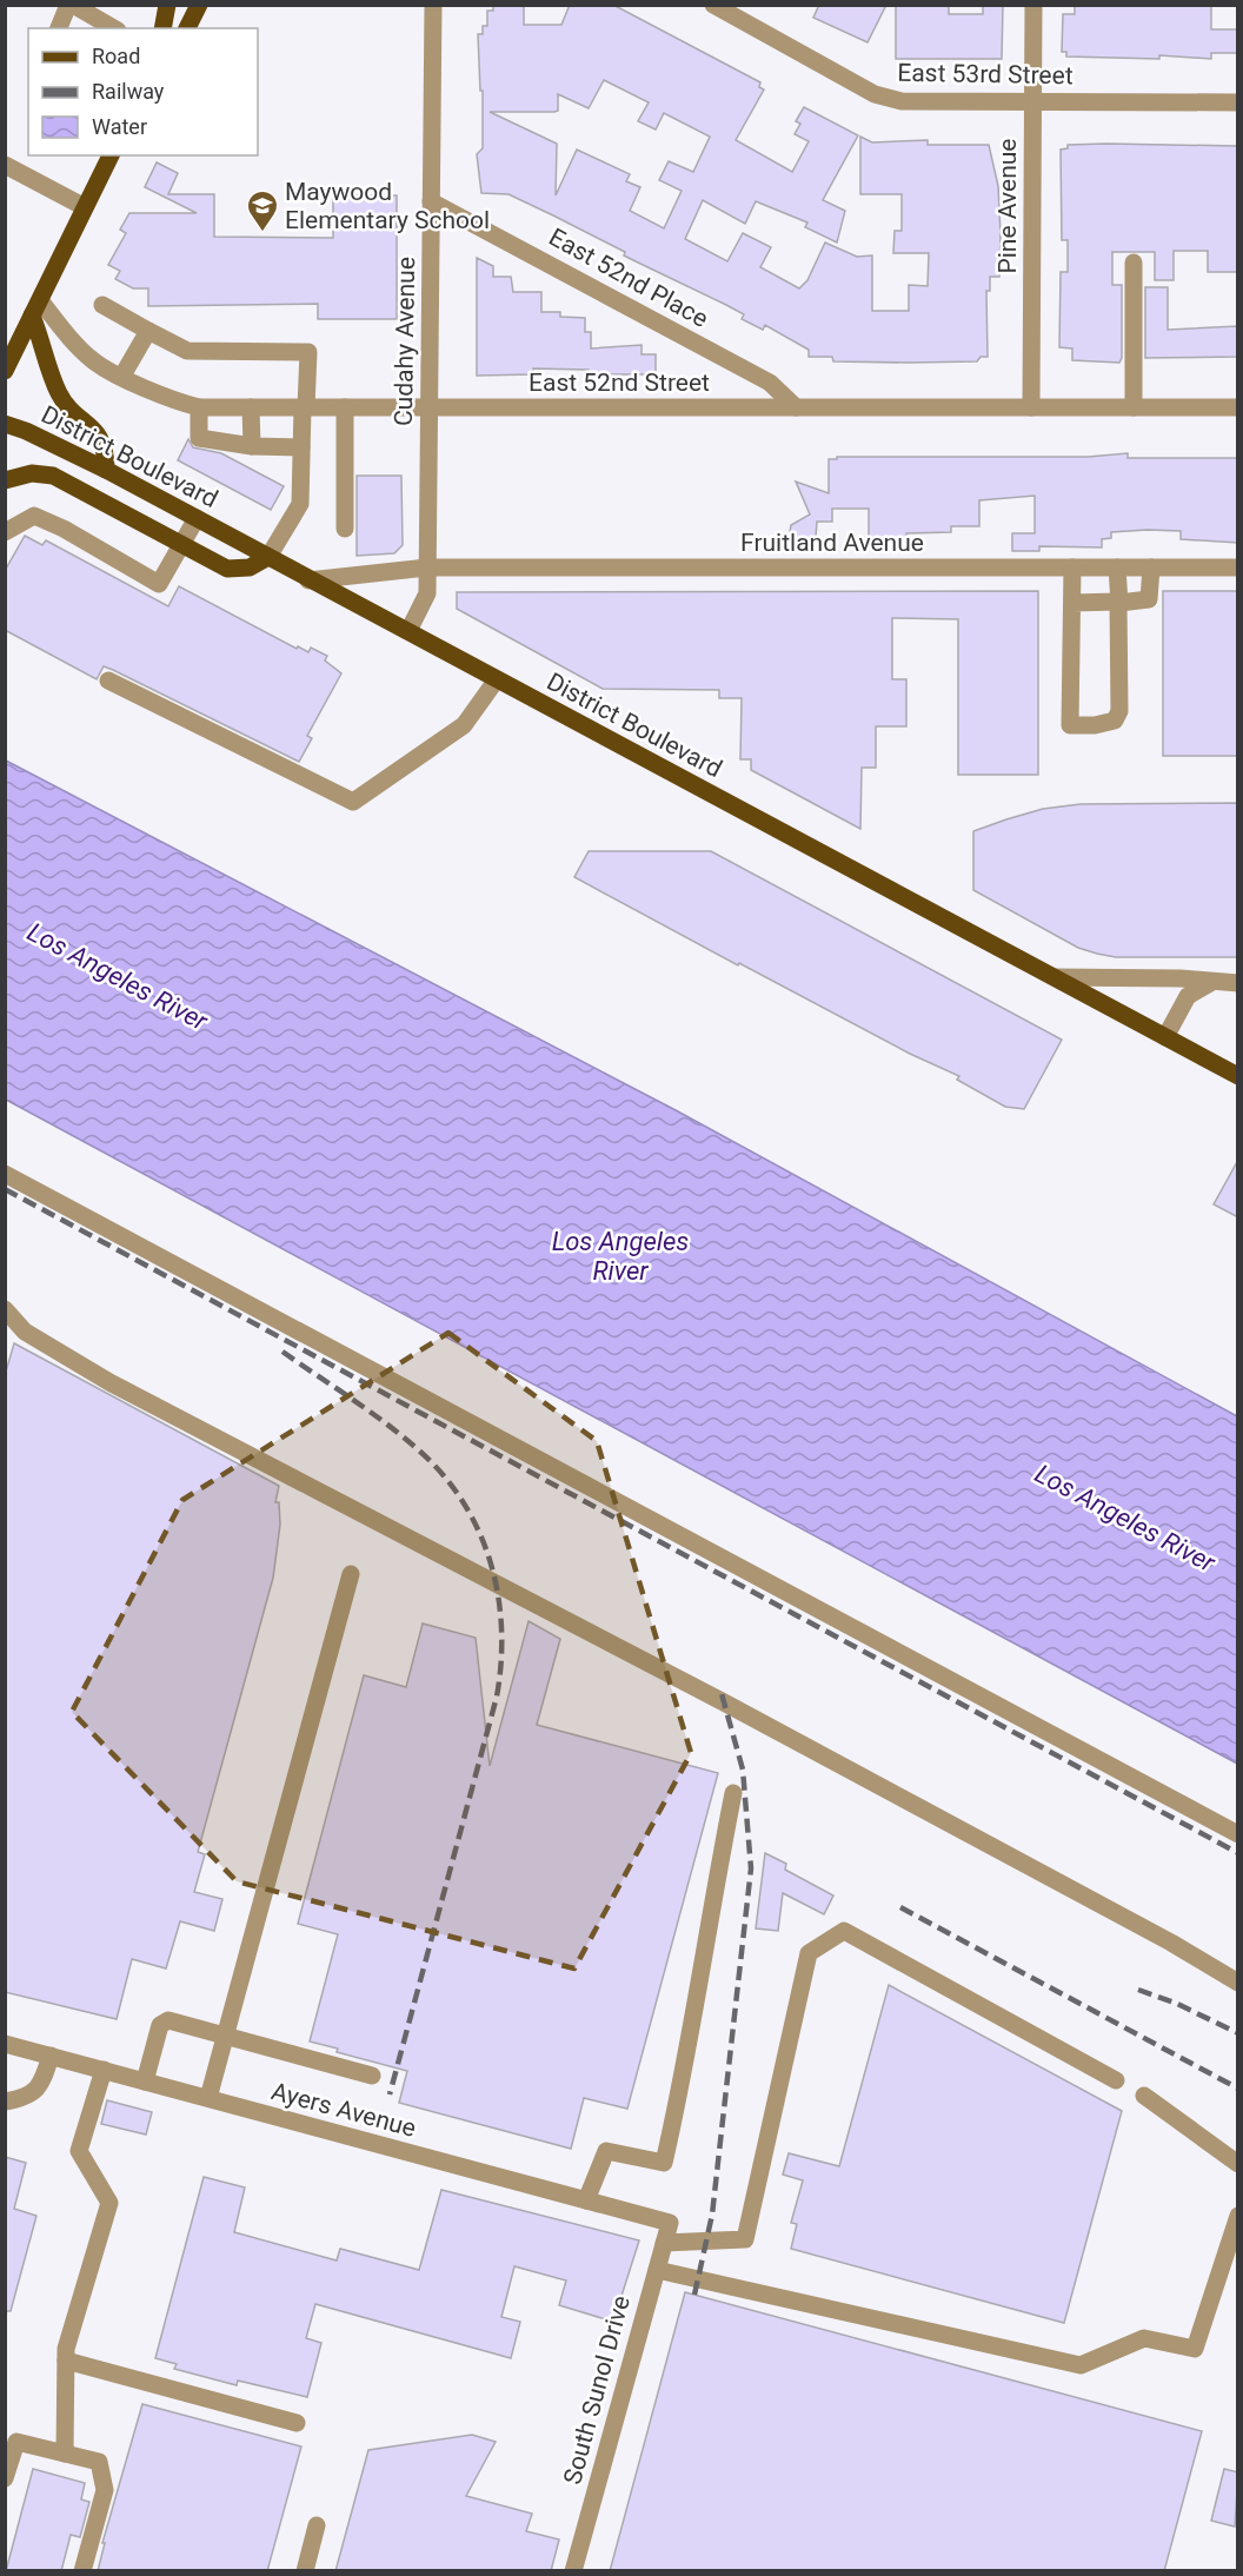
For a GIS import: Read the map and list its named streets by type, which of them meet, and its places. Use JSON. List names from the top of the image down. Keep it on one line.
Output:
{"streets":{"main road":["District Boulevard"],"street":["East 53rd Street","Pine Avenue","East 52nd Place","Cudahy Avenue","East 52nd Street","Fruitland Avenue","Ayers Avenue","South Sunol Drive"]},"crossings":[["East 53rd Street","Pine Avenue"],["Pine Avenue","East 52nd Street"],["East 52nd Place","Cudahy Avenue"],["East 52nd Place","East 52nd Street"],["Cudahy Avenue","East 52nd Street"],["Cudahy Avenue","District Boulevard"],["Cudahy Avenue","Fruitland Avenue"],["District Boulevard","Fruitland Avenue"],["Ayers Avenue","South Sunol Drive"]],"water":["Los Angeles River"],"places":{"school or university":["Maywood Elementary School"]},"legend":["Road","Railway","Water"]}
